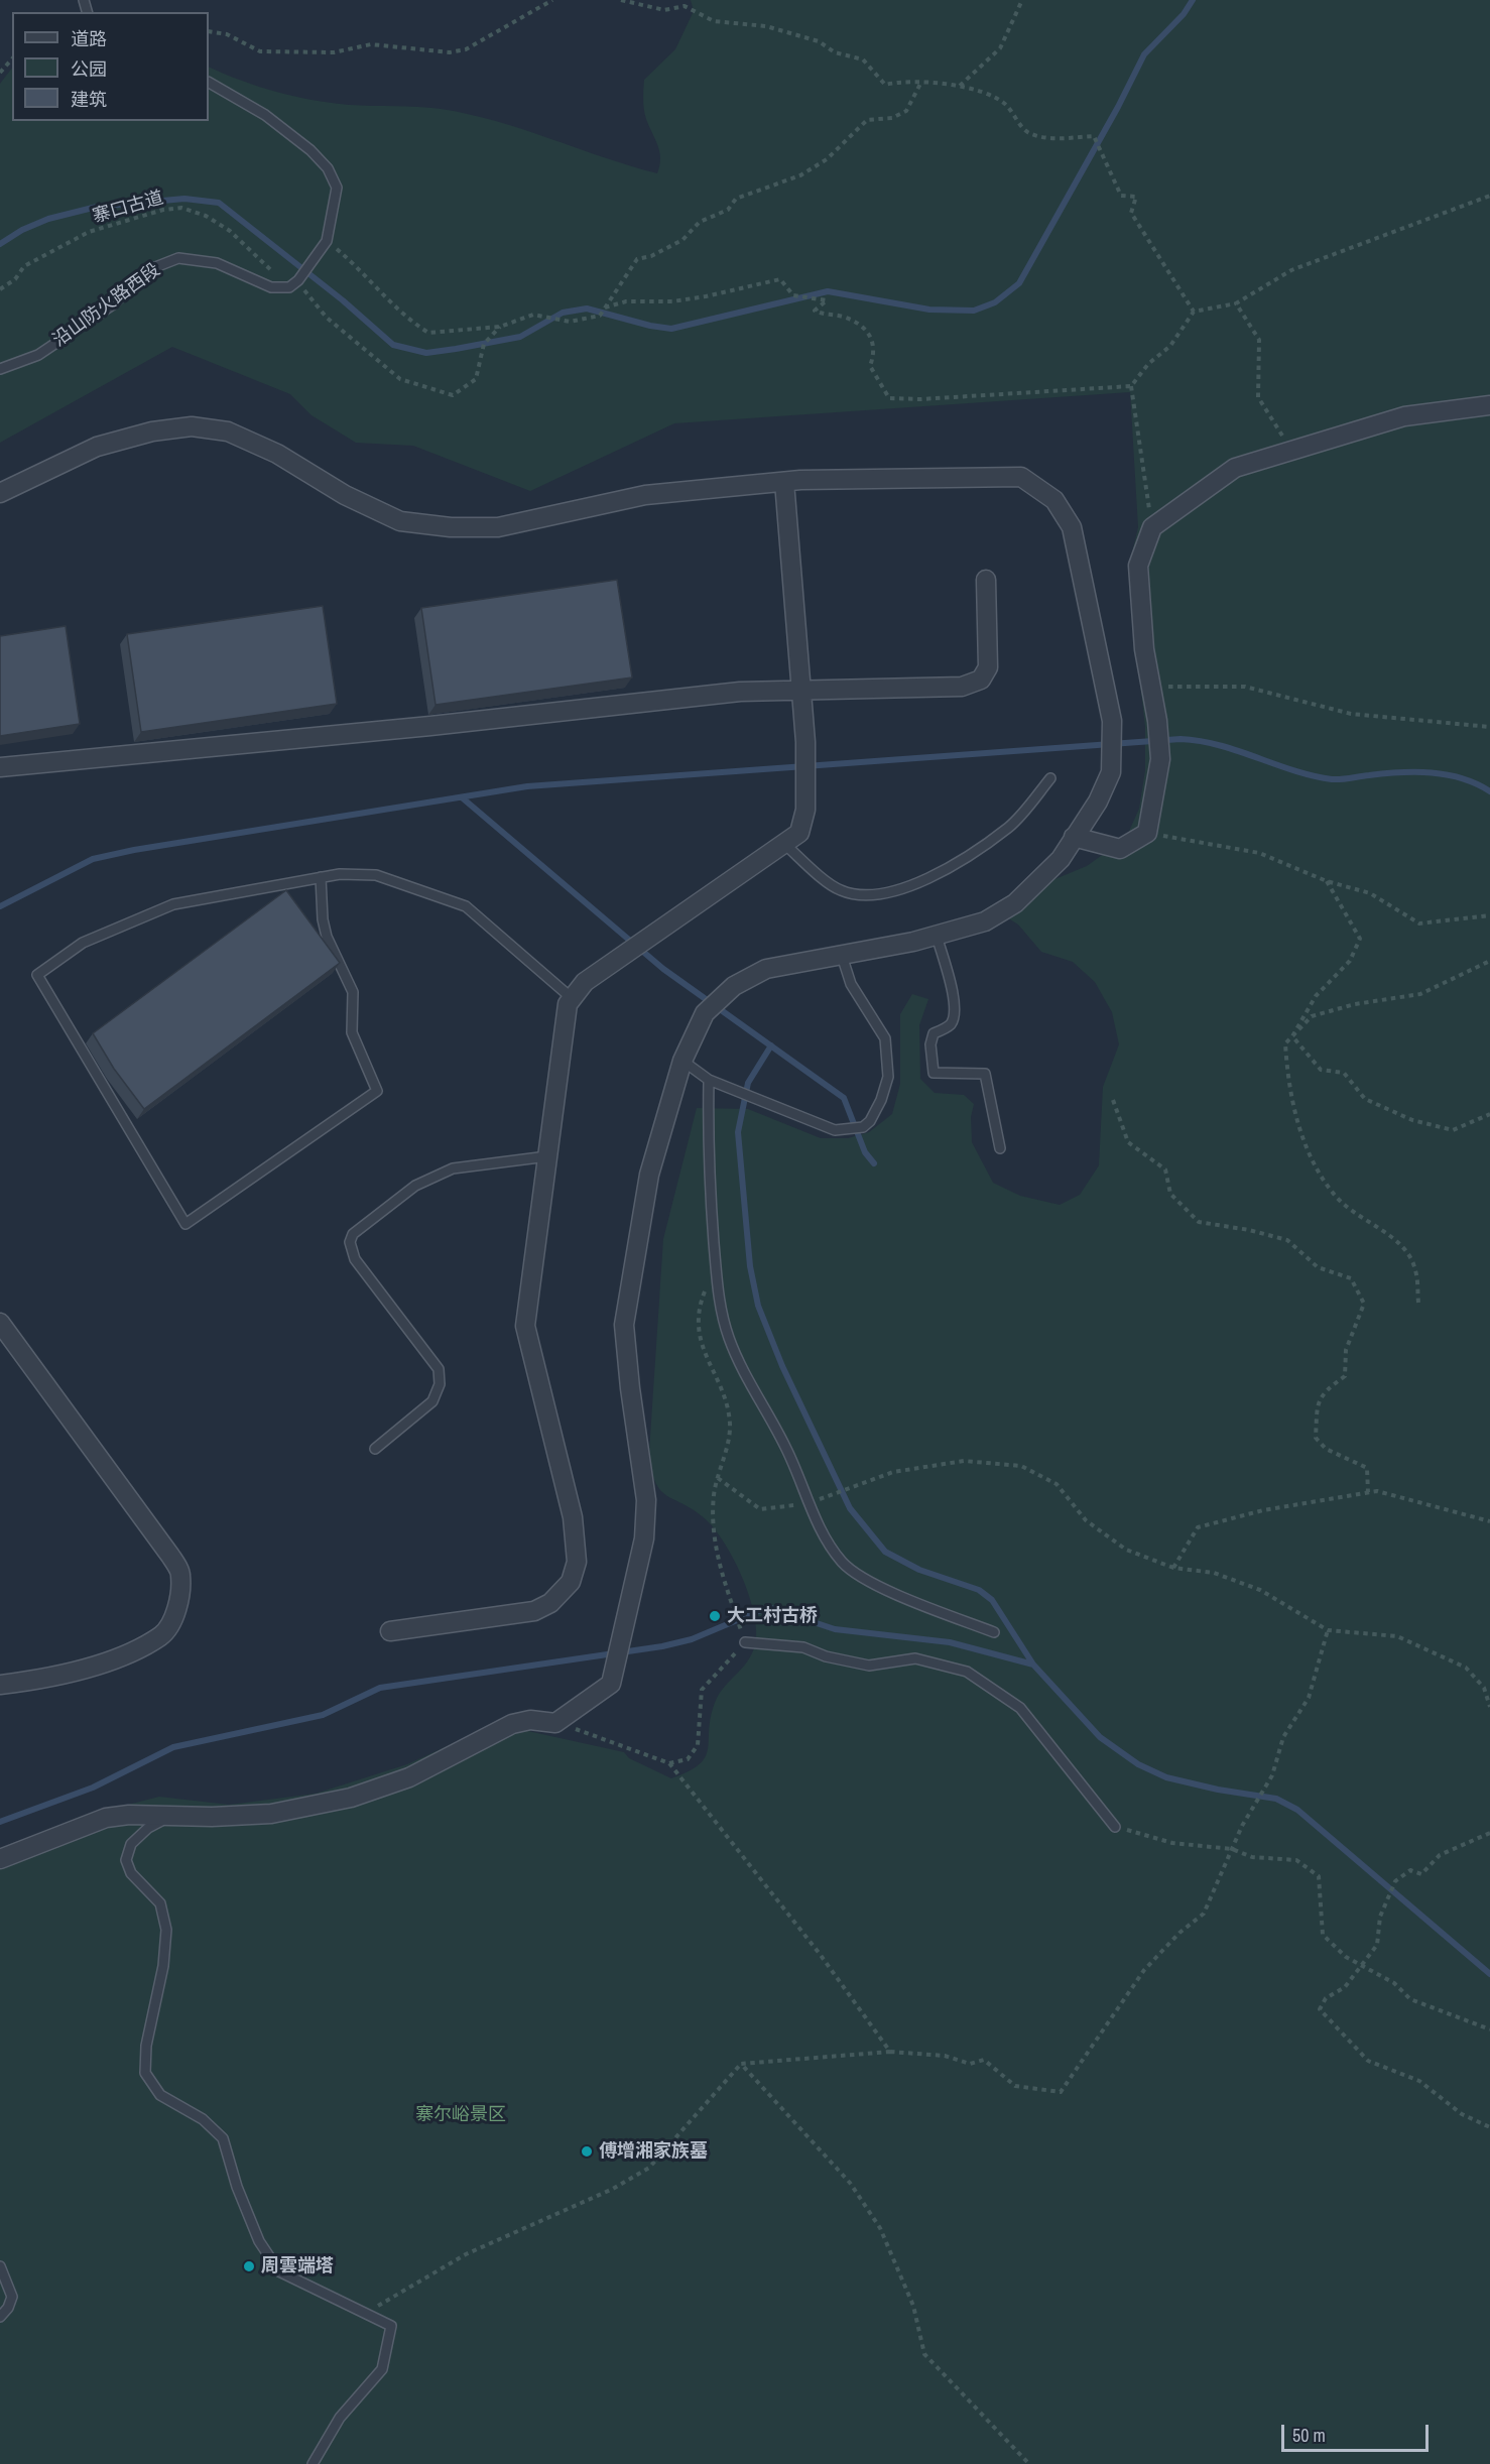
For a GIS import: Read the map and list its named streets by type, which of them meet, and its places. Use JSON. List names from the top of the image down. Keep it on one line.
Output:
{"streets":{"lane":["沿山防火路西段"],"path":["寨口古道"]},"crossings":[["寨口古道","沿山防火路西段"]],"parks":["寨尔峪景区"],"places":["大工村古桥","傅增湘家族墓","周雲端塔"],"legend":["道路","公园","建筑"],"scale_bar":"50 m"}
